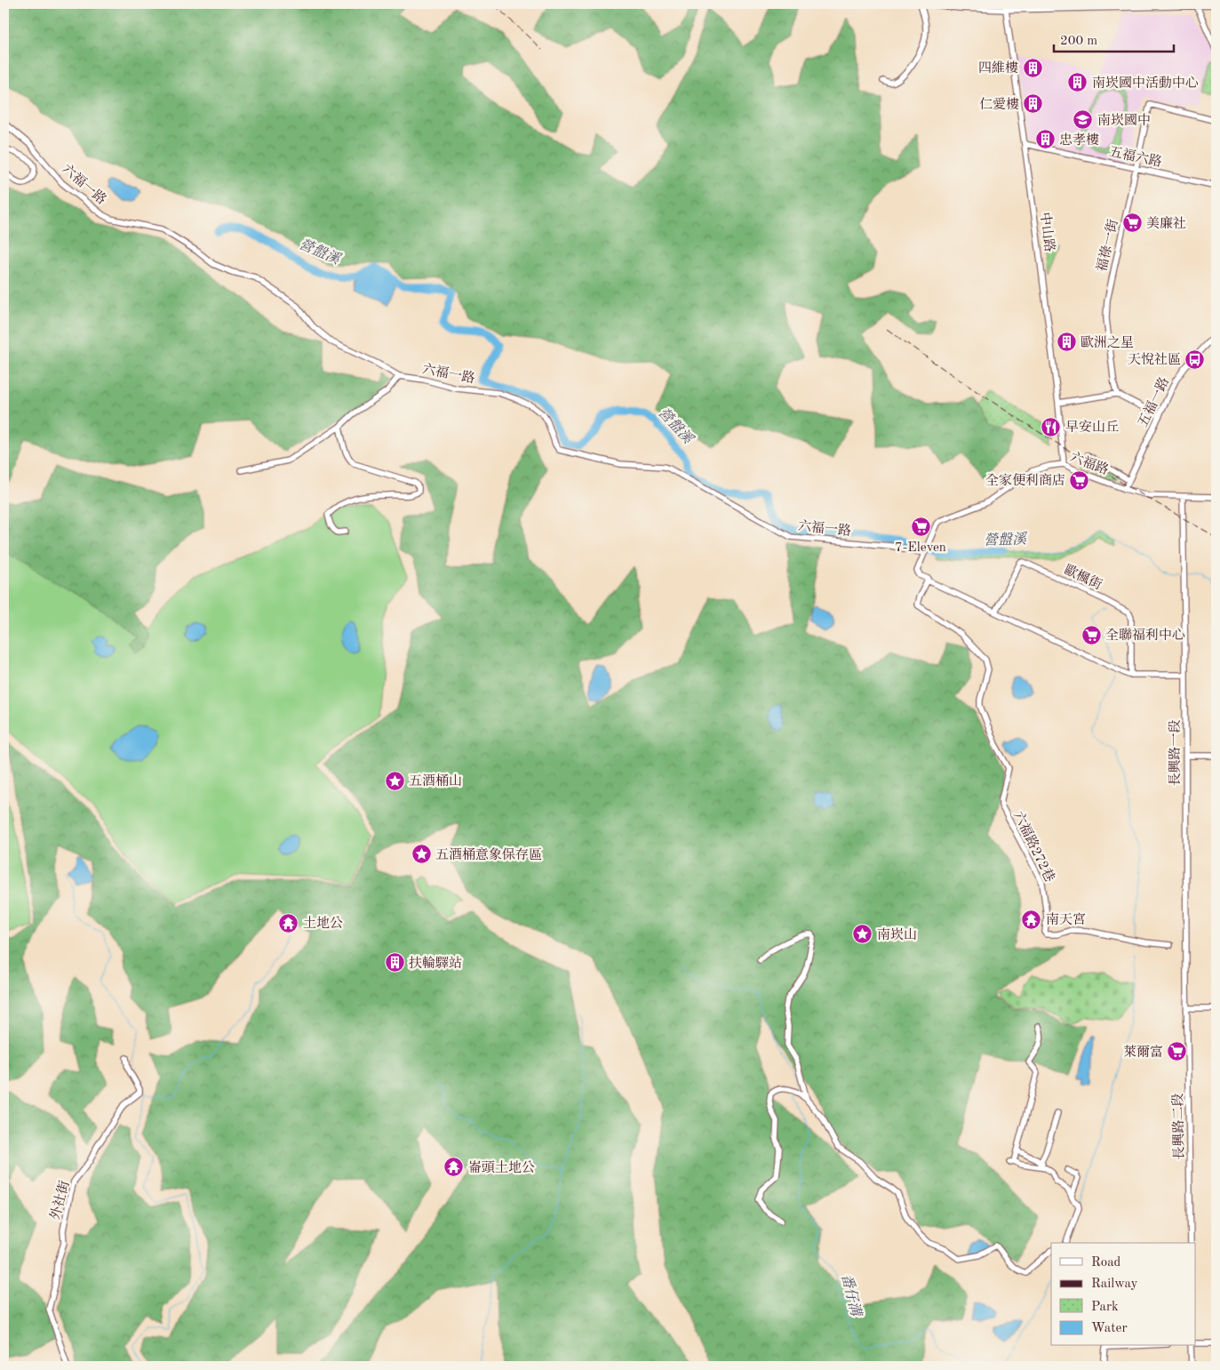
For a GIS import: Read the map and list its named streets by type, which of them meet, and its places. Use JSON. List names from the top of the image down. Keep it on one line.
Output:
{"streets":{"street":["五福六路","六福一路","中山路","福祿一街","五福一路","六福路","歐楓街","長興路一段","六福路272巷","長興路二段","外社街"]},"crossings":[["五福六路","中山路"],["五福六路","福祿一街"],["六福一路","六福路"],["中山路","六福路"],["五福一路","六福路"],["六福路","長興路一段"],["長興路一段","長興路二段"]],"water":["營盤溪","番仔溝"],"places":{"building":["四維樓","南崁國中活動中心","仁愛樓","忠孝樓","歐洲之星","扶輪驛站"],"school or university":["南崁國中"],"supermarket":["美廉社","全家便利商店","7-Eleven","全聯福利中心","萊爾富"],"bus stop":["天悅社區"],"restaurant":["早安山丘"],"place":["五酒桶山","五酒桶意象保存區","南崁山"],"temple":["南天宮","土地公","崙頭土地公"]},"legend":["Road","Railway","Park","Water"],"scale_bar":"200 m"}
